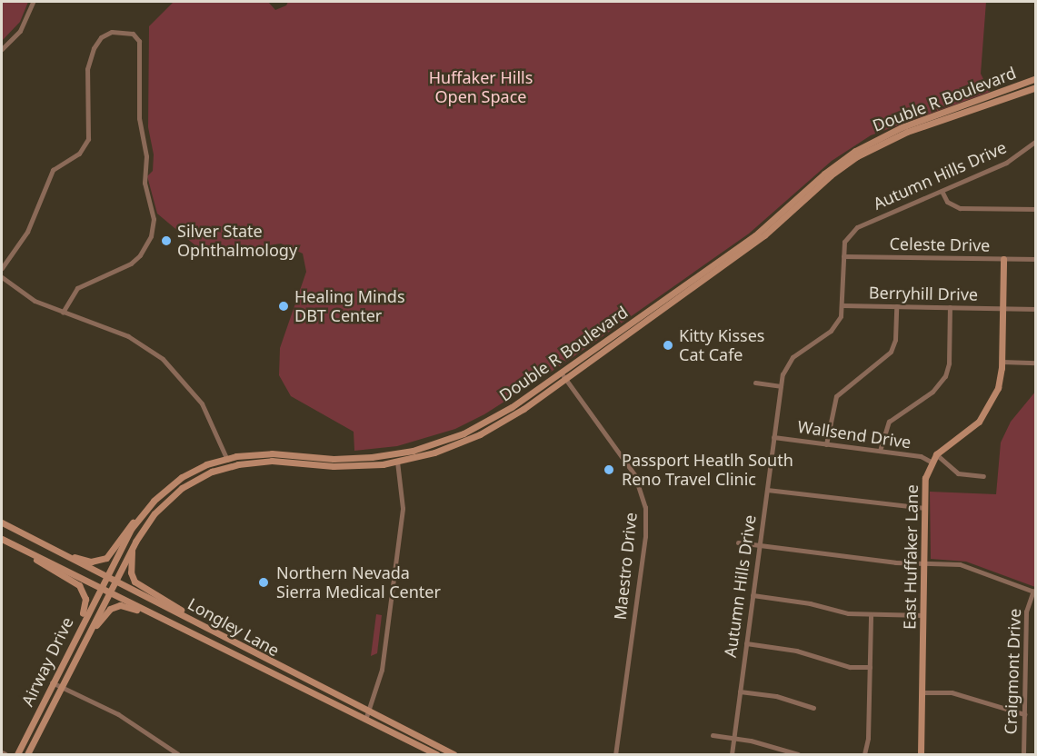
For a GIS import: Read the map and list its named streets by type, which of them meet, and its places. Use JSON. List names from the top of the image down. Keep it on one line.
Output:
{"streets":{"main road":["Double R Boulevard","East Huffaker Lane","Longley Lane","Airway Drive"],"street":["Autumn Hills Drive","Celeste Drive","Berryhill Drive","Wallsend Drive","Maestro Drive","Craigmont Drive"]},"crossings":[["Double R Boulevard","Maestro Drive"],["Double R Boulevard","Longley Lane"],["Double R Boulevard","Airway Drive"],["Autumn Hills Drive","Celeste Drive"],["Autumn Hills Drive","Berryhill Drive"],["Autumn Hills Drive","Wallsend Drive"],["Celeste Drive","East Huffaker Lane"],["Berryhill Drive","East Huffaker Lane"],["Wallsend Drive","East Huffaker Lane"],["Longley Lane","Airway Drive"]],"parks":["Huffaker Hills Open Space"],"places":["Silver State Ophthalmology","Healing Minds DBT Center","Kitty Kisses Cat Cafe","Passport Heatlh South Reno Travel Clinic","Northern Nevada Sierra Medical Center"]}
